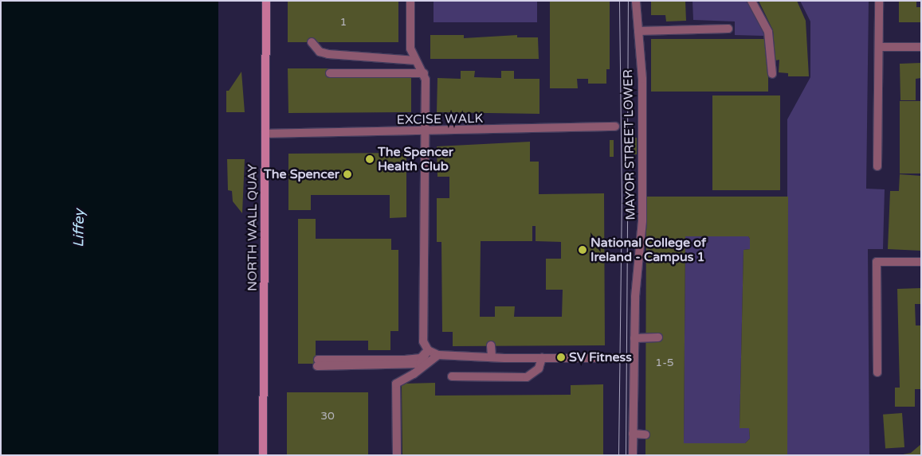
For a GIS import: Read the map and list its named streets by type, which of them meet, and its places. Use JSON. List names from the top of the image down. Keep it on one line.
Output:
{"streets":{"main road":["NORTH WALL QUAY"],"street":["EXCISE WALK","MAYOR STREET LOWER"]},"crossings":[["EXCISE WALK","NORTH WALL QUAY"]],"water":["Liffey"],"places":["The Spencer Health Club","The Spencer","National College of Ireland - Campus 1","SV Fitness"],"house_numbers":["1","1-5","30"]}
